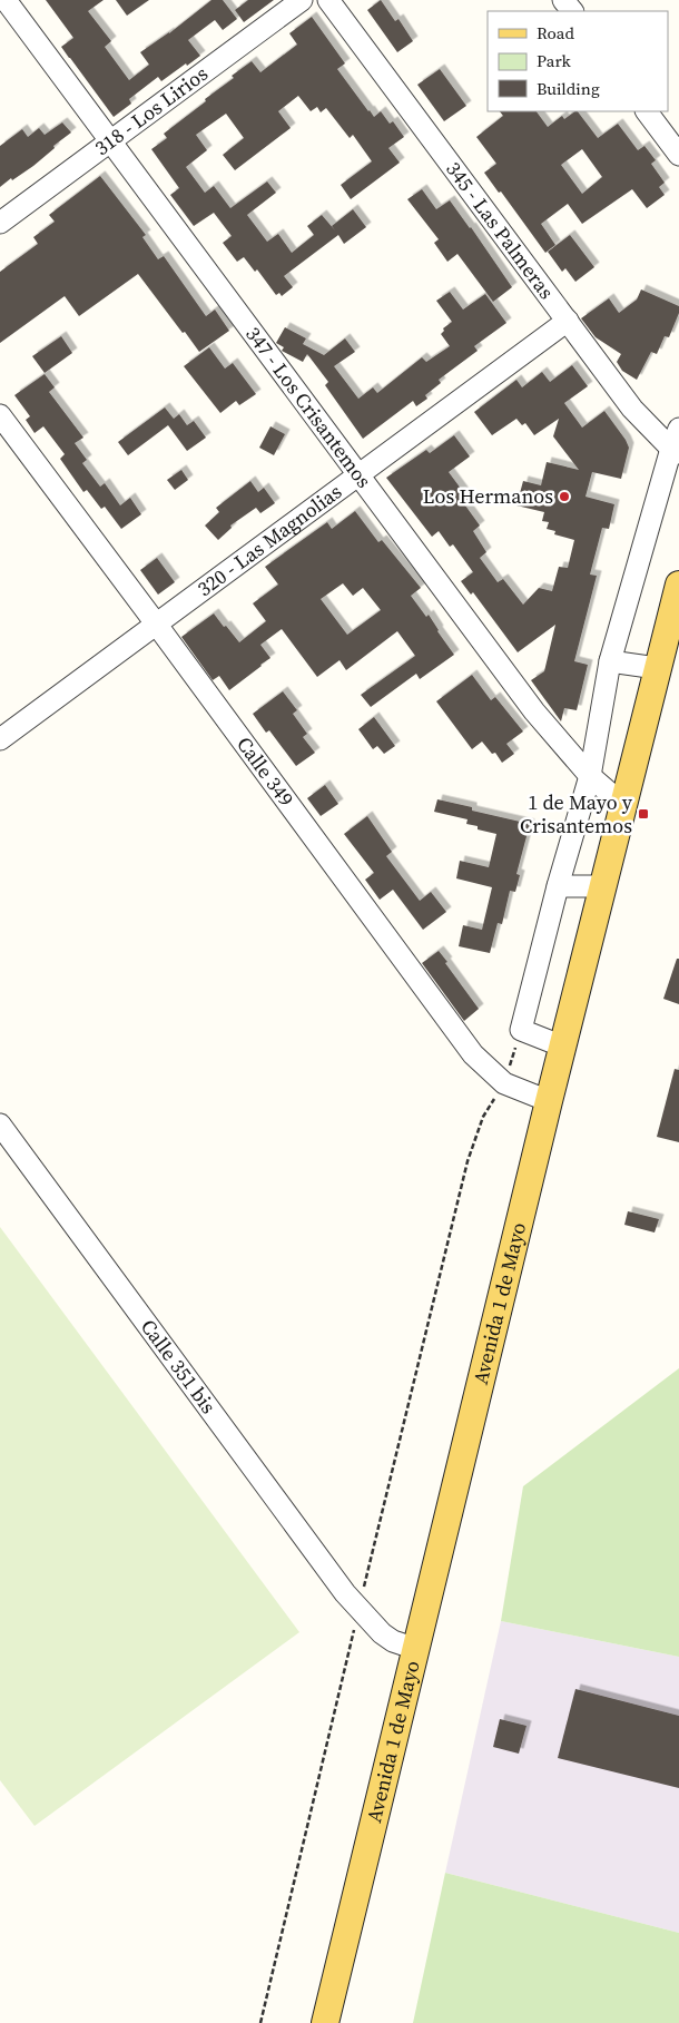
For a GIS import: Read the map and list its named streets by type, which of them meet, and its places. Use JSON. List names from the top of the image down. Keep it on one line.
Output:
{"streets":{"main road":["Avenida 1 de Mayo"],"street":["318 - Los Lirios","345 - Las Palmeras","347 - Los Crisantemos","320 - Las Magnolias","Calle 349","Calle 351 bis"]},"crossings":[["318 - Los Lirios","347 - Los Crisantemos"],["345 - Las Palmeras","320 - Las Magnolias"],["347 - Los Crisantemos","320 - Las Magnolias"],["347 - Los Crisantemos","Avenida 1 de Mayo"],["320 - Las Magnolias","Calle 349"],["Calle 349","Avenida 1 de Mayo"],["Avenida 1 de Mayo","Calle 351 bis"]],"places":{"other":["Los Hermanos"],"transit":["1 de Mayo y Crisantemos"]},"legend":["Road","Park","Building"]}
